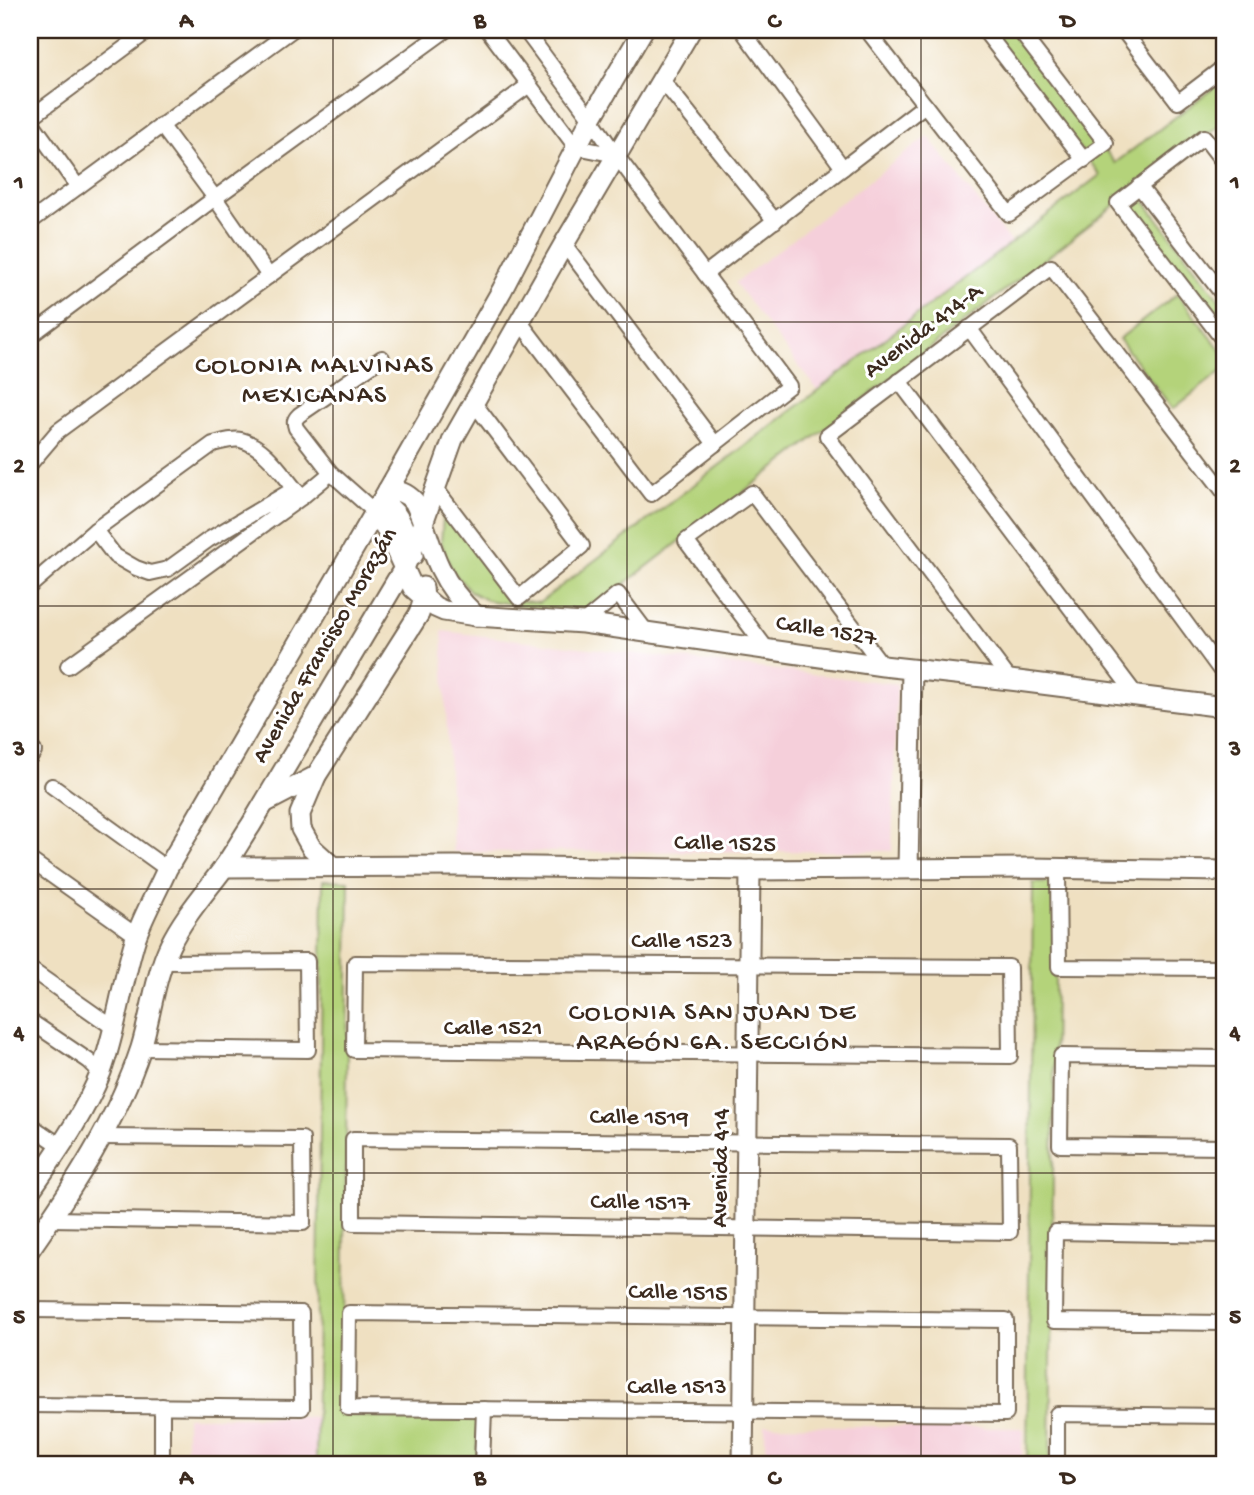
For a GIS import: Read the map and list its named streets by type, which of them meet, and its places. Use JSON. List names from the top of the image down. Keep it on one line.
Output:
{"streets":{"street":["Avenida 414-A","Calle 1527","Avenida Francisco Morazán","Calle 1525","Calle 1523","Calle 1521","Calle 1519","Avenida 414","Calle 1517","Calle 1515","Calle 1513"]},"crossings":[["Avenida 414-A","Calle 1527"],["Avenida Francisco Morazán","Calle 1525"],["Calle 1525","Avenida 414"],["Calle 1523","Calle 1521"],["Calle 1523","Avenida 414"],["Calle 1521","Avenida 414"],["Calle 1519","Avenida 414"],["Calle 1519","Calle 1517"],["Avenida 414","Calle 1517"],["Avenida 414","Calle 1515"],["Avenida 414","Calle 1513"],["Calle 1515","Calle 1513"]],"districts":["COLONIA MALVINAS MEXICANAS","COLONIA SAN JUAN DE ARAGÓN 6A. SECCIÓN"],"grid":{"columns":["A","B","C","D"],"rows":["1","2","3","4","5"]}}
